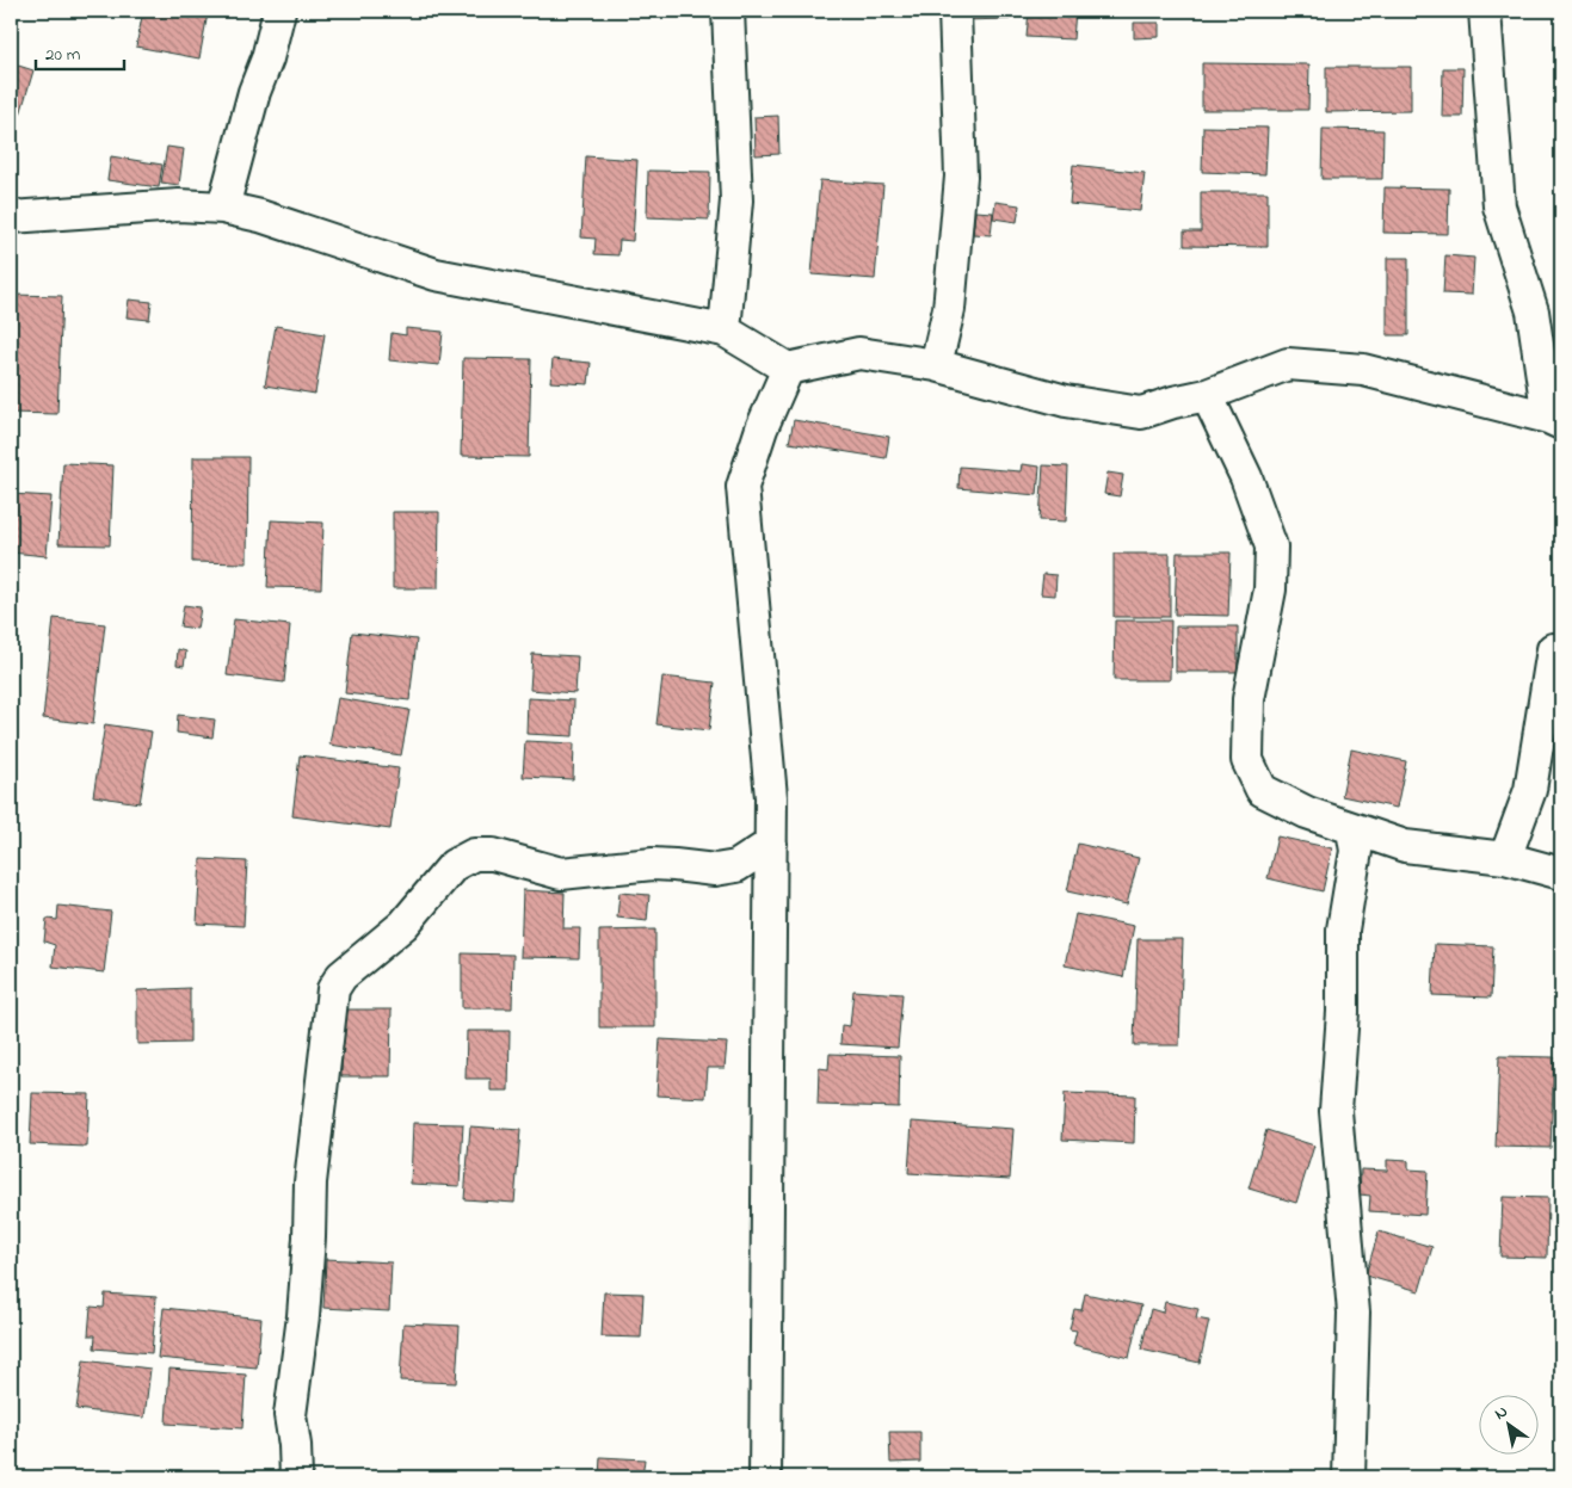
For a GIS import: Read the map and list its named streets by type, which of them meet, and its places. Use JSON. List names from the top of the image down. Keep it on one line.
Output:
{"scale_bar":"20 m","north":"top left"}
